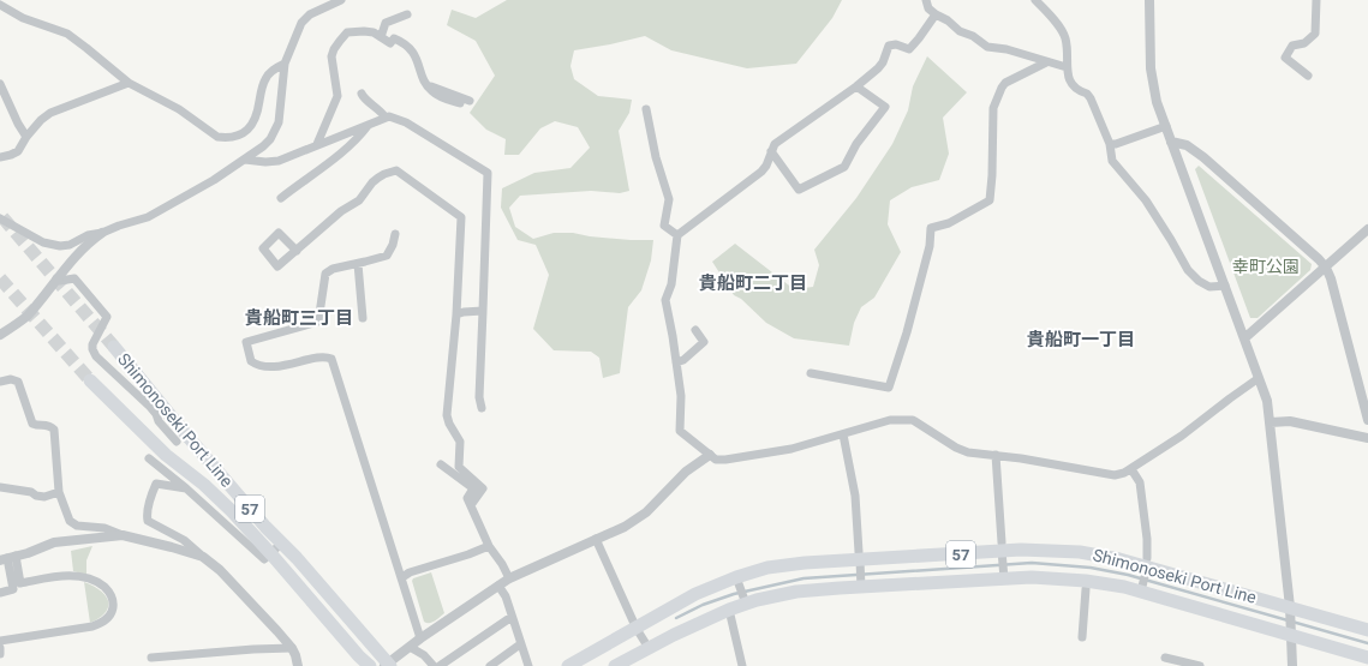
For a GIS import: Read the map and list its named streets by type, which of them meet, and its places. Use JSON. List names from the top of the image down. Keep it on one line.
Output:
{"streets":{"main road":["Shimonoseki Port Line","57"]},"districts":["貴船町二丁目","貴船町三丁目","貴船町一丁目"],"parks":["幸町公園"]}
